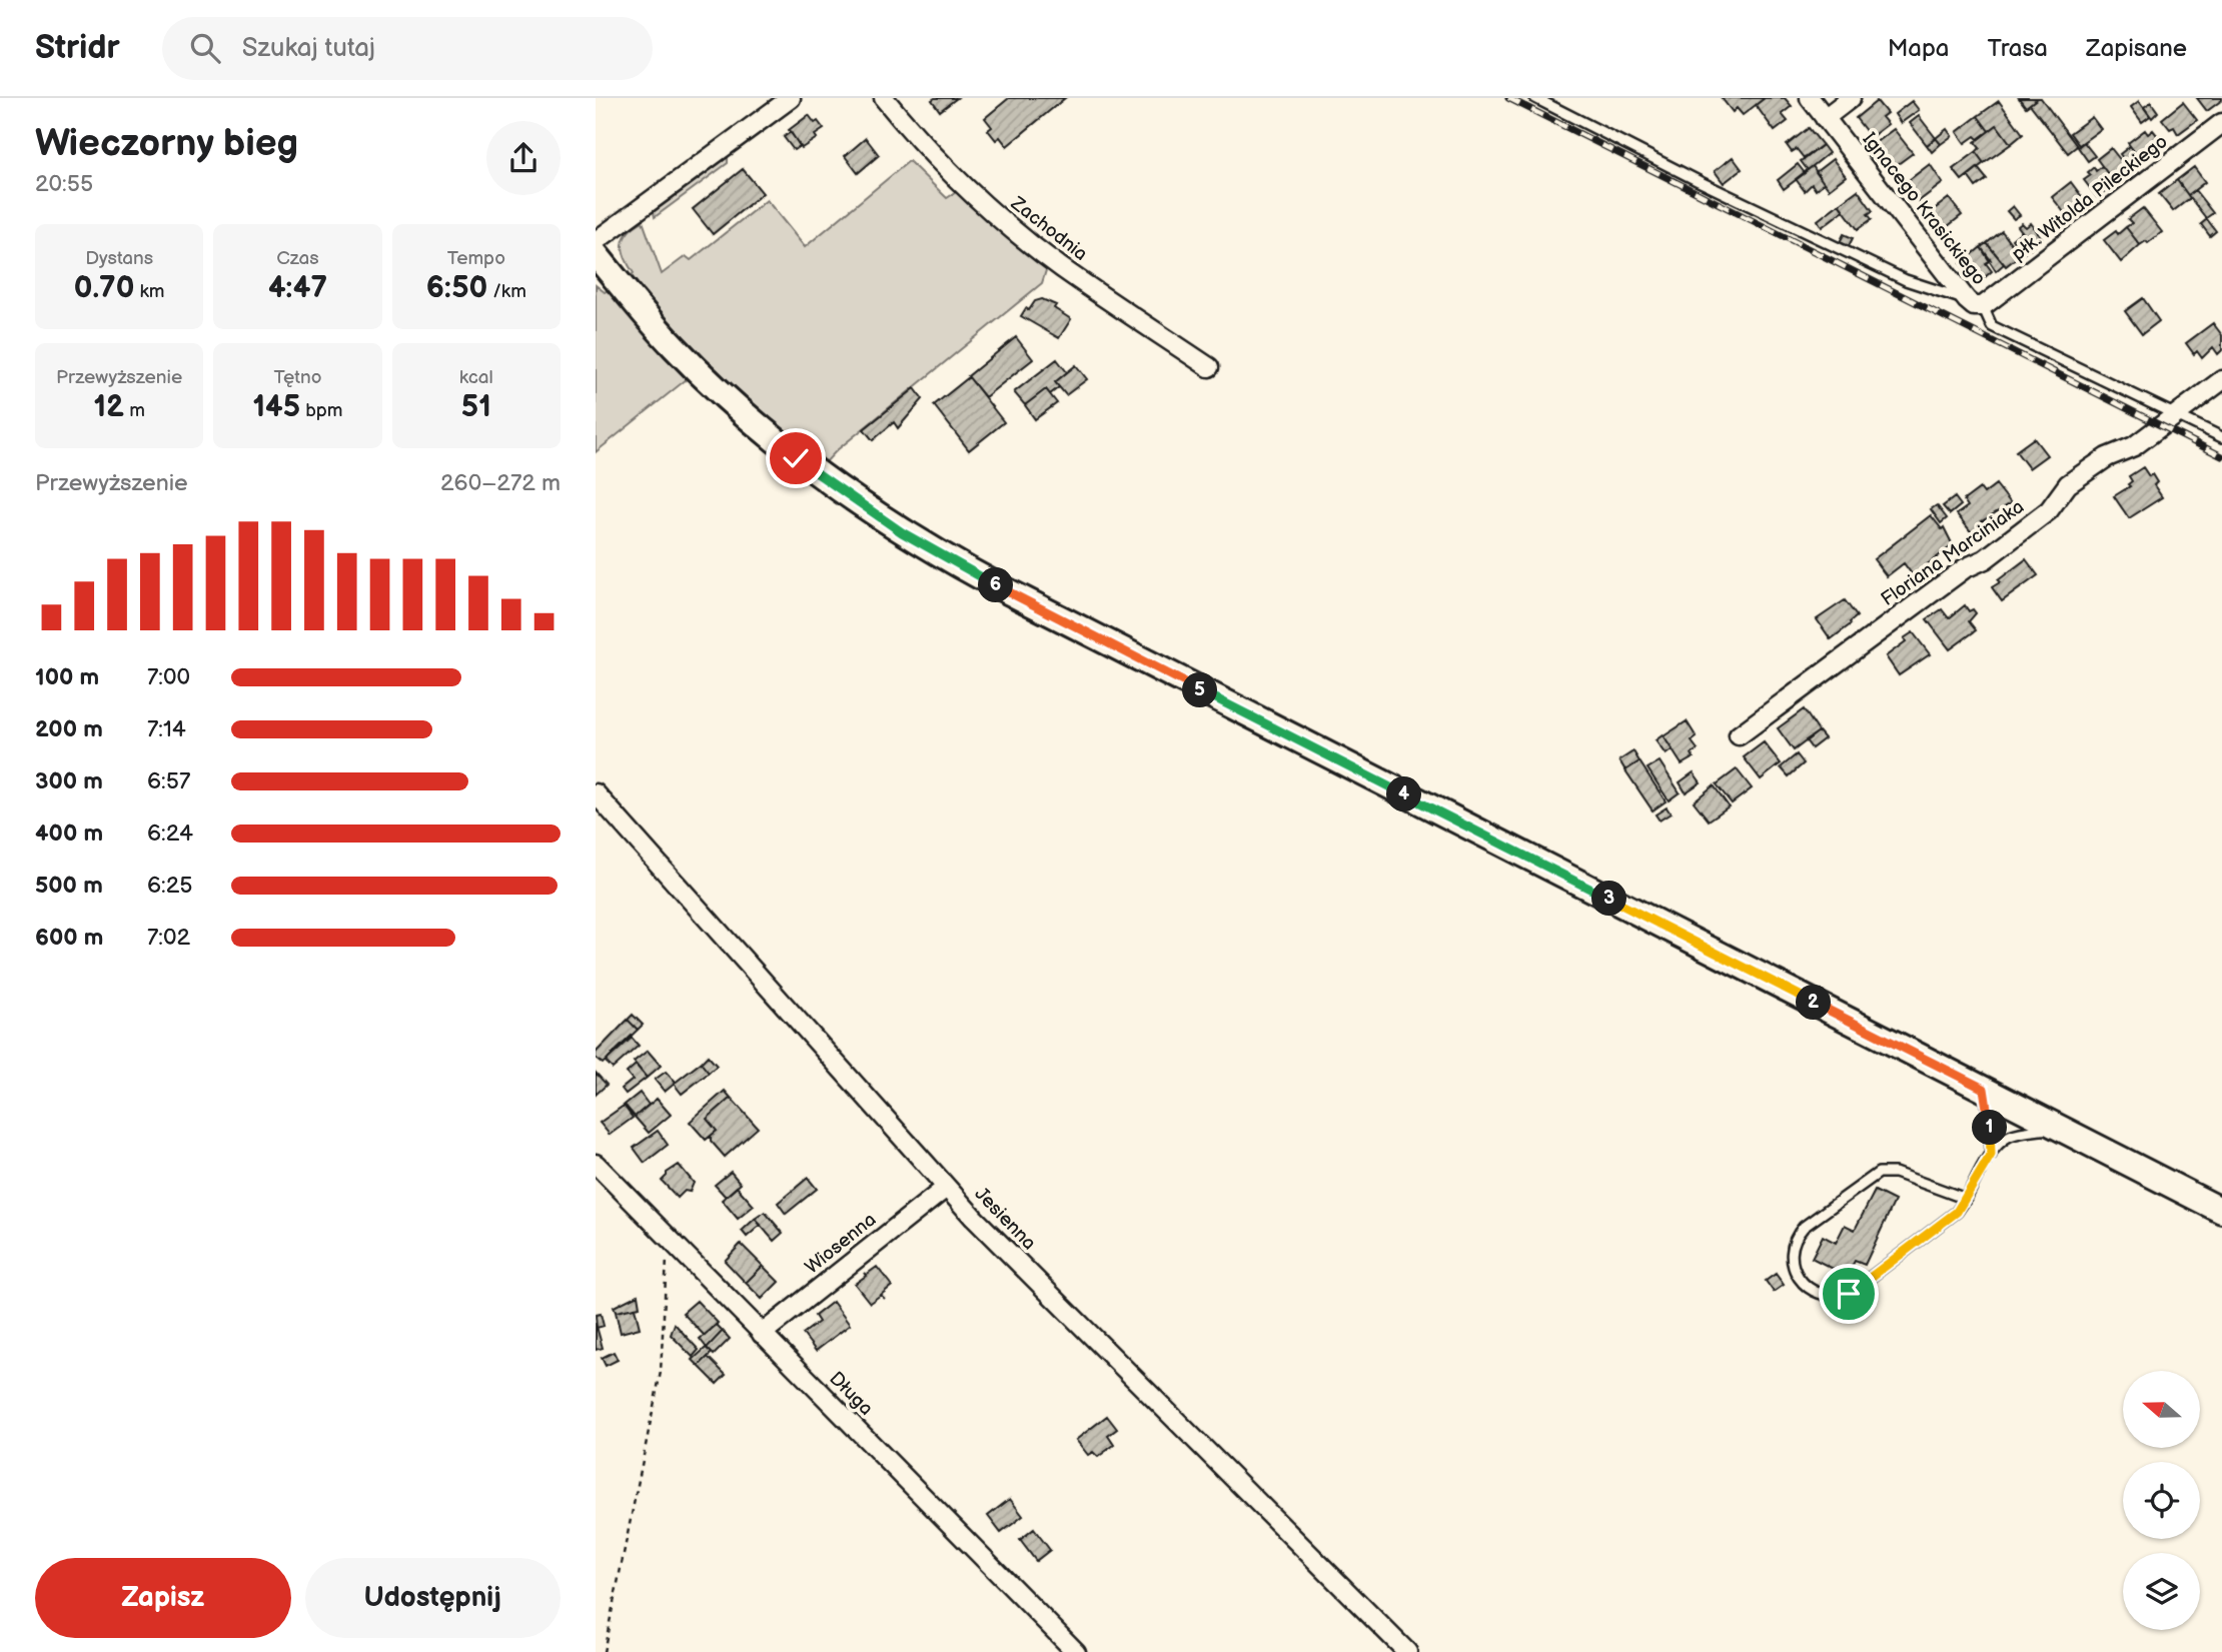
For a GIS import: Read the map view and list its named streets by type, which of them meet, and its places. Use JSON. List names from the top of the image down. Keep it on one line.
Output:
{"streets":{"street":["płk. Witolda Pileckiego","Ignacego Krasickiego","Zachodnia","Floriana Marciniaka","Jesienna","Wiosenna","Długa"]},"crossings":[["płk. Witolda Pileckiego","Ignacego Krasickiego"],["Jesienna","Wiosenna"],["Wiosenna","Długa"]],"north":"left","page":{"header":"Stridr","search":"Szukaj tutaj","nav":["Mapa","Trasa","Zapisane"],"heading":["Wieczorny bieg","20:55"],"stats":[["Dystans","0.70 km"],["Czas","4:47"],["Tempo","6:50 /km"],["Przewyższenie","12 m"],["Tętno","145 bpm"],["kcal","51"]],"chart":["Przewyższenie","260–272 m"],"pins":["6","5","4","3","2","1"],"list":[{"name":"100 m","note":"7:00"},{"name":"200 m","note":"7:14"},{"name":"300 m","note":"6:57"},{"name":"400 m","note":"6:24"},{"name":"500 m","note":"6:25"},{"name":"600 m","note":"7:02"}],"buttons":["Zapisz","Udostępnij"]}}
